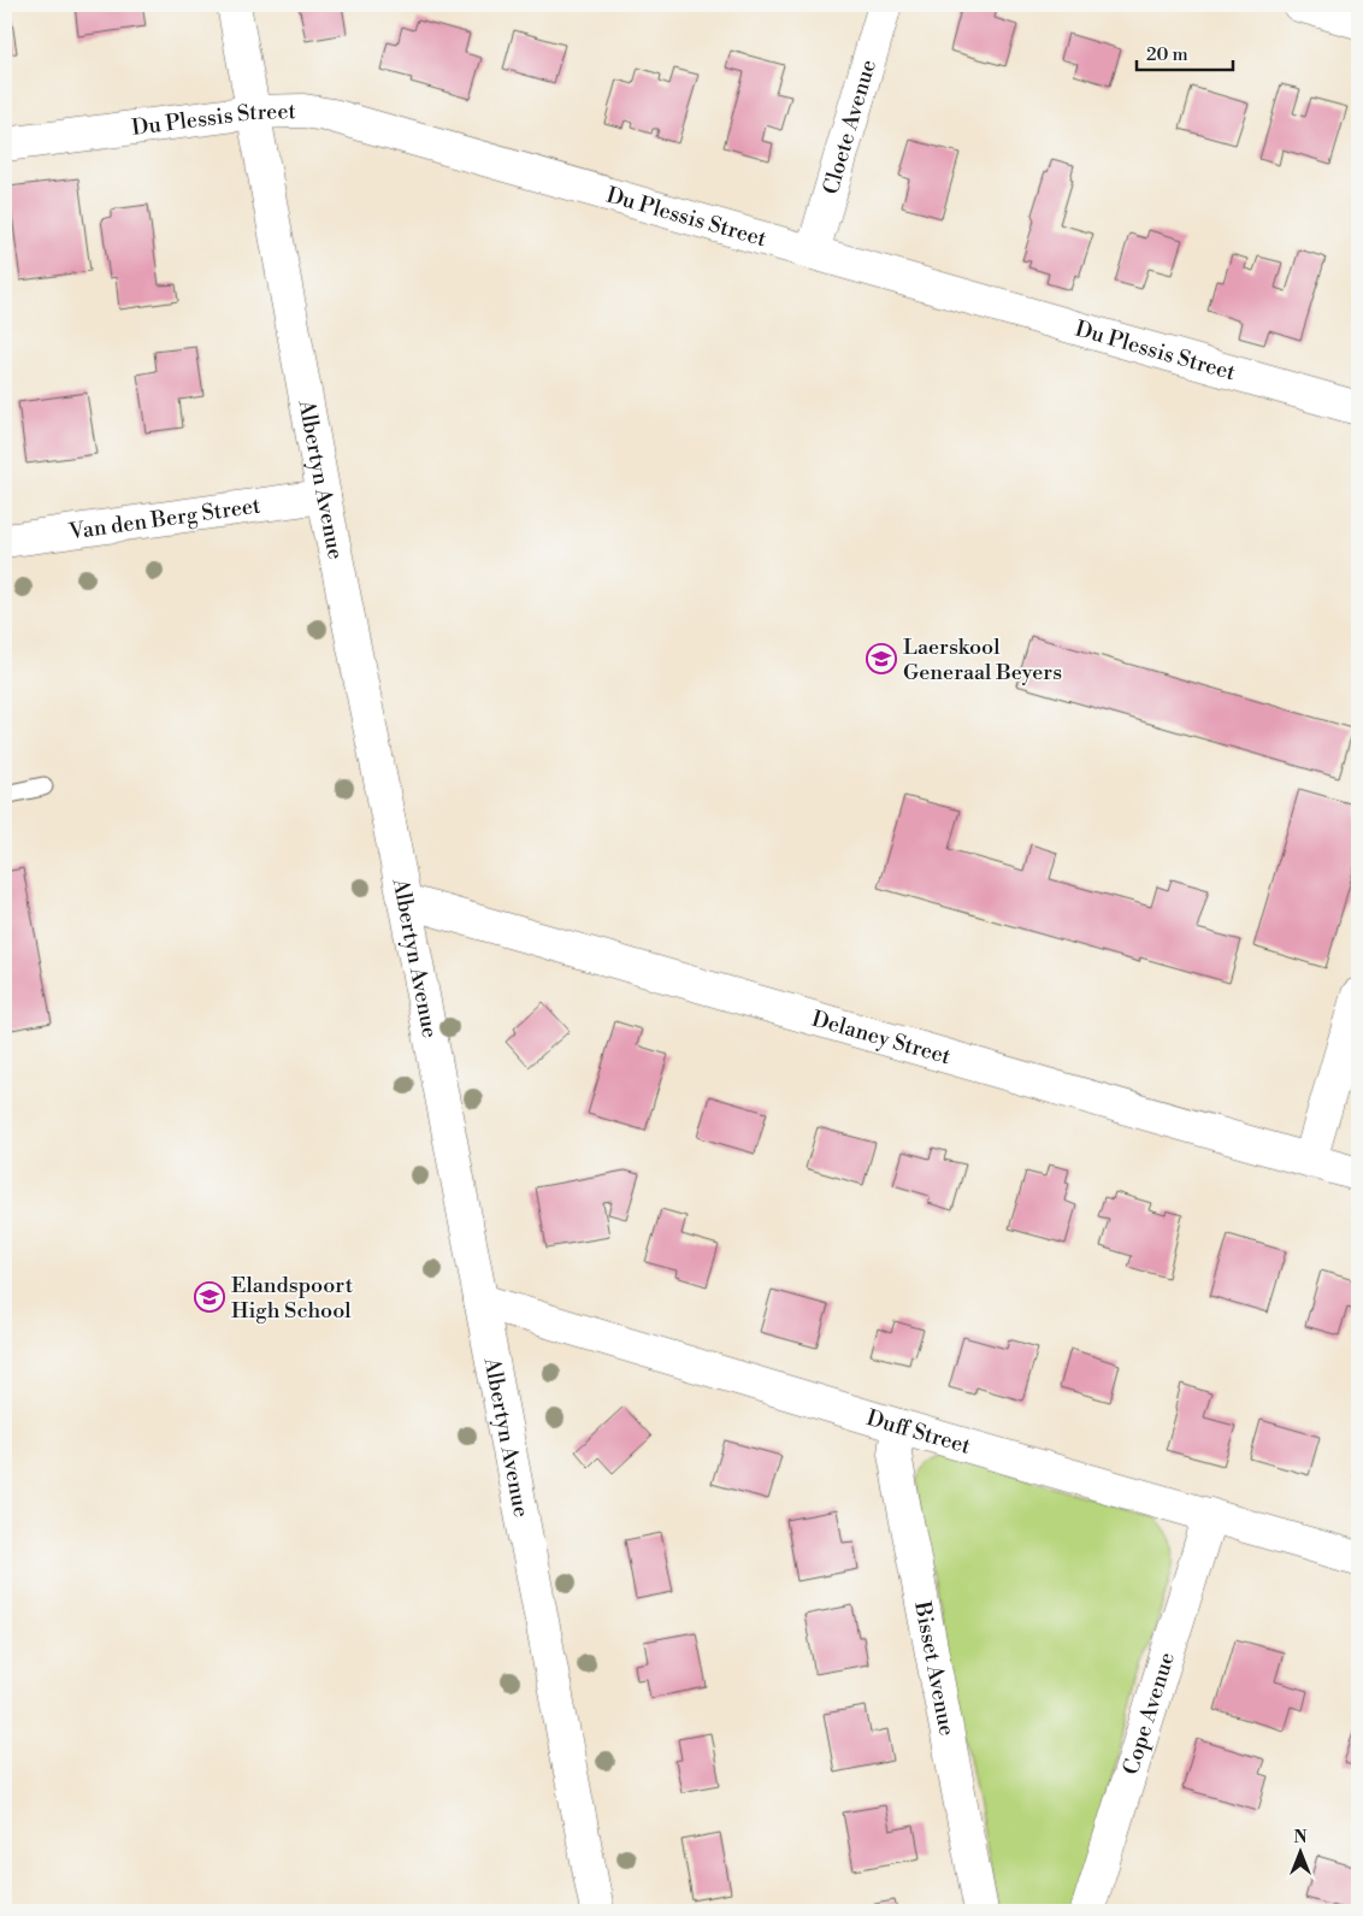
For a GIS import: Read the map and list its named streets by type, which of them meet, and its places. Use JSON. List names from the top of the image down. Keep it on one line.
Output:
{"streets":{"street":["Du Plessis Street","Cloete Avenue","Albertyn Avenue","Van den Berg Street","Delaney Street","Duff Street","Bisset Avenue","Cope Avenue"]},"crossings":[["Du Plessis Street","Cloete Avenue"],["Du Plessis Street","Albertyn Avenue"],["Albertyn Avenue","Van den Berg Street"],["Albertyn Avenue","Delaney Street"],["Albertyn Avenue","Duff Street"],["Duff Street","Bisset Avenue"],["Duff Street","Cope Avenue"]],"places":{"school or university":["Laerskool Generaal Beyers","Elandspoort High School"]},"scale_bar":"20 m","north":"top"}
